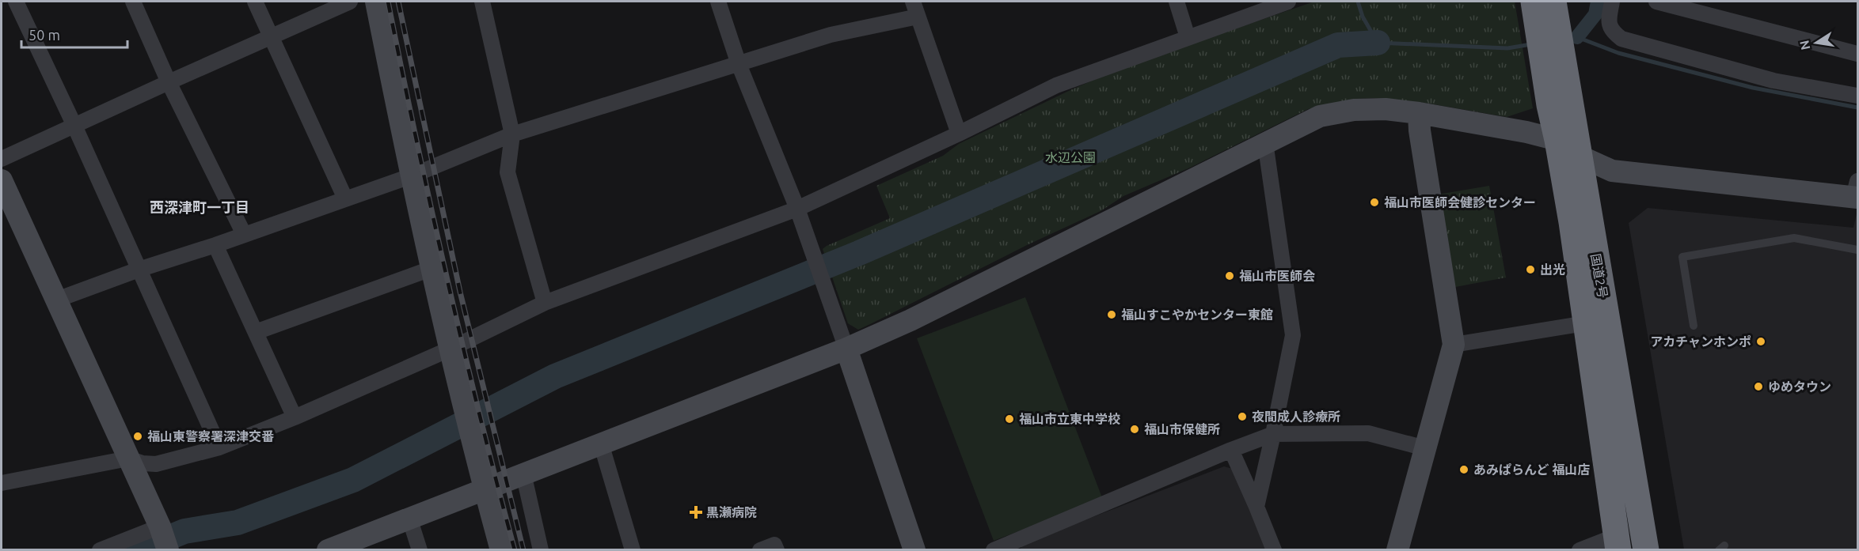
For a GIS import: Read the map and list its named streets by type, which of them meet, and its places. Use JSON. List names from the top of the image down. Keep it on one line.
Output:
{"streets":{"highway":["国道2号"]},"districts":["西深津町一丁目"],"parks":["水辺公園"],"places":{"other":["福山市医師会健診センター","出光","福山市医師会","福山すこやかセンター東館","アカチャンホンポ","ゆめタウン","夜間成人診療所","福山市立東中学校","福山市保健所","福山東警察署深津交番","あみぱらんど 福山店"],"health":["黒瀬病院"]},"scale_bar":"50 m","north":"left"}
